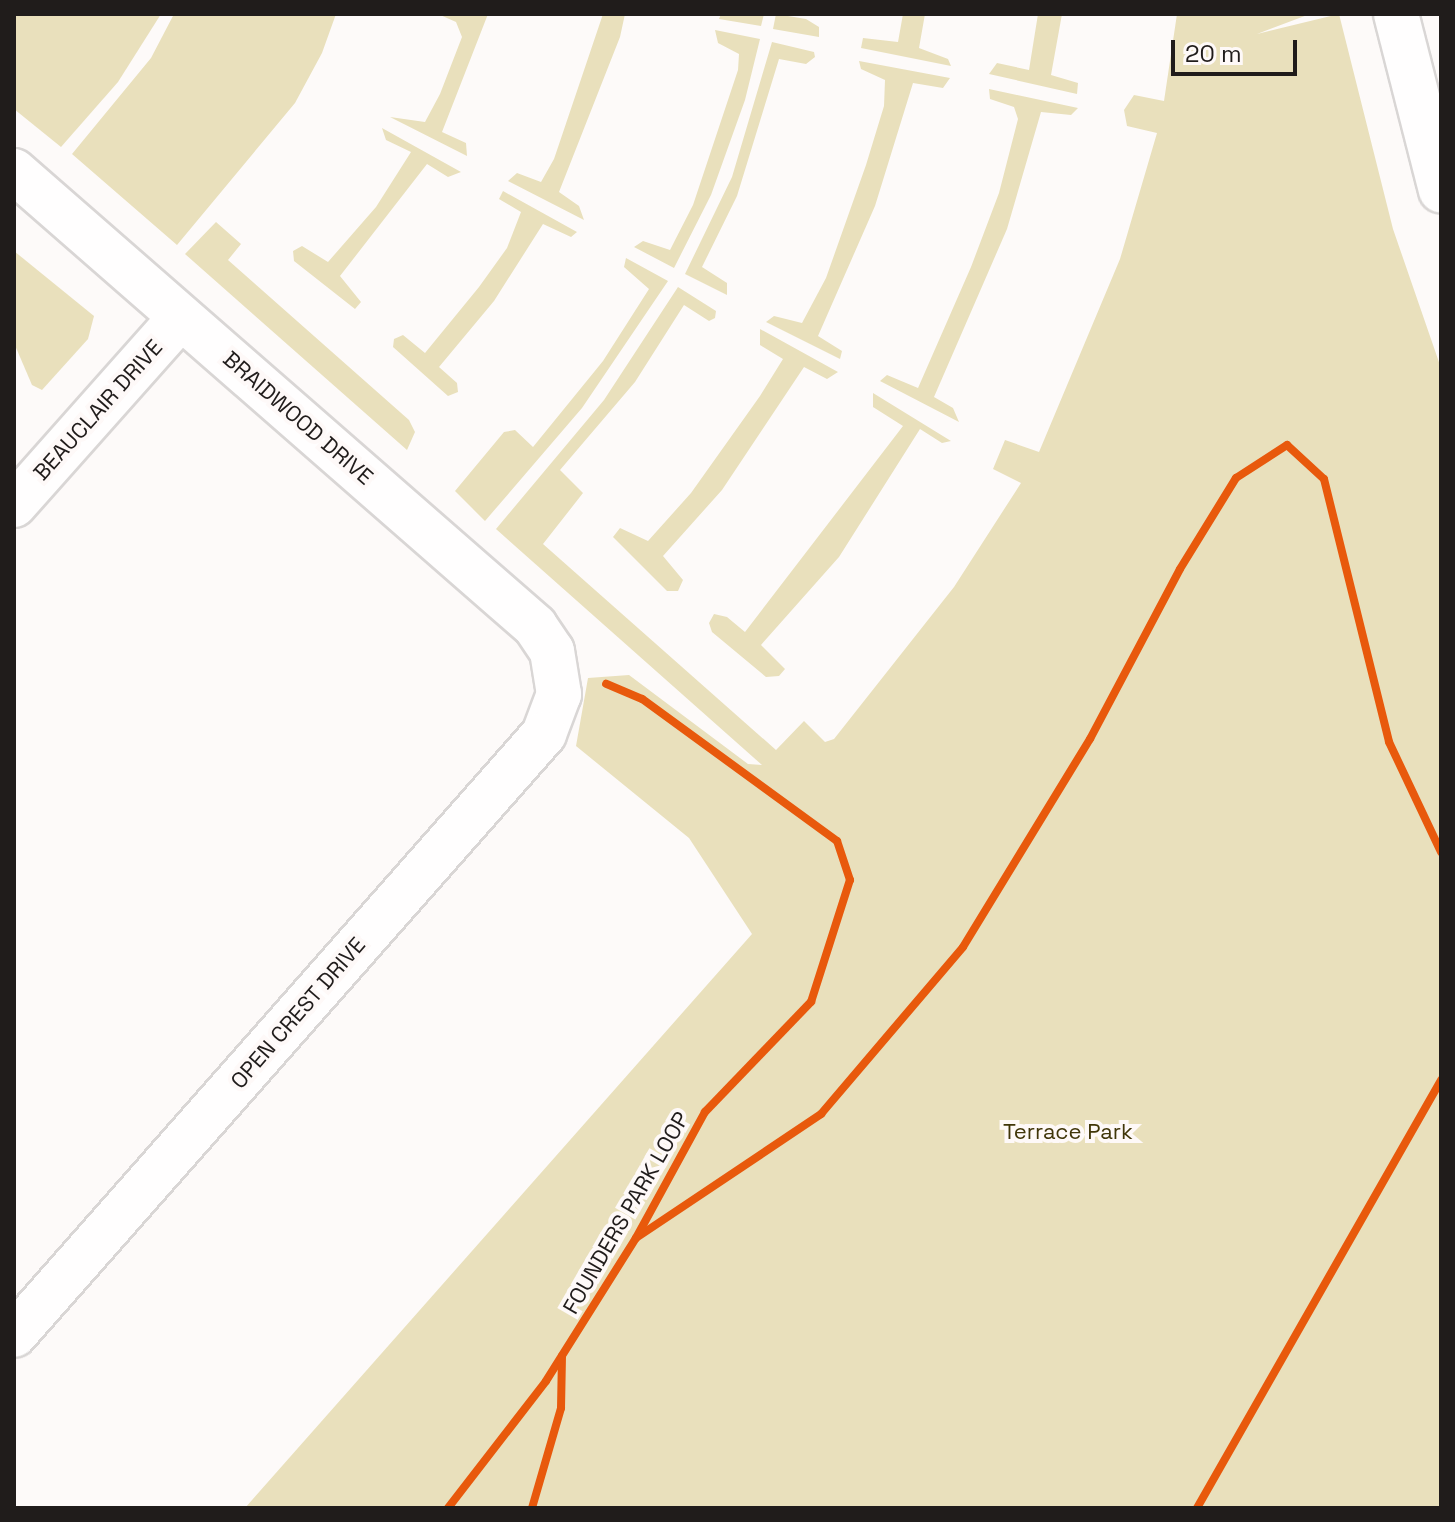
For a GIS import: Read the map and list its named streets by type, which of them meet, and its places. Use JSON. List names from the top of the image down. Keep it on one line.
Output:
{"streets":{"street":["BEAUCLAIR DRIVE","BRAIDWOOD DRIVE","OPEN CREST DRIVE"],"cycle path":["FOUNDERS PARK LOOP"]},"crossings":[["BEAUCLAIR DRIVE","BRAIDWOOD DRIVE"],["BRAIDWOOD DRIVE","OPEN CREST DRIVE"]],"parks":["Terrace Park"],"scale_bar":"20 m"}
